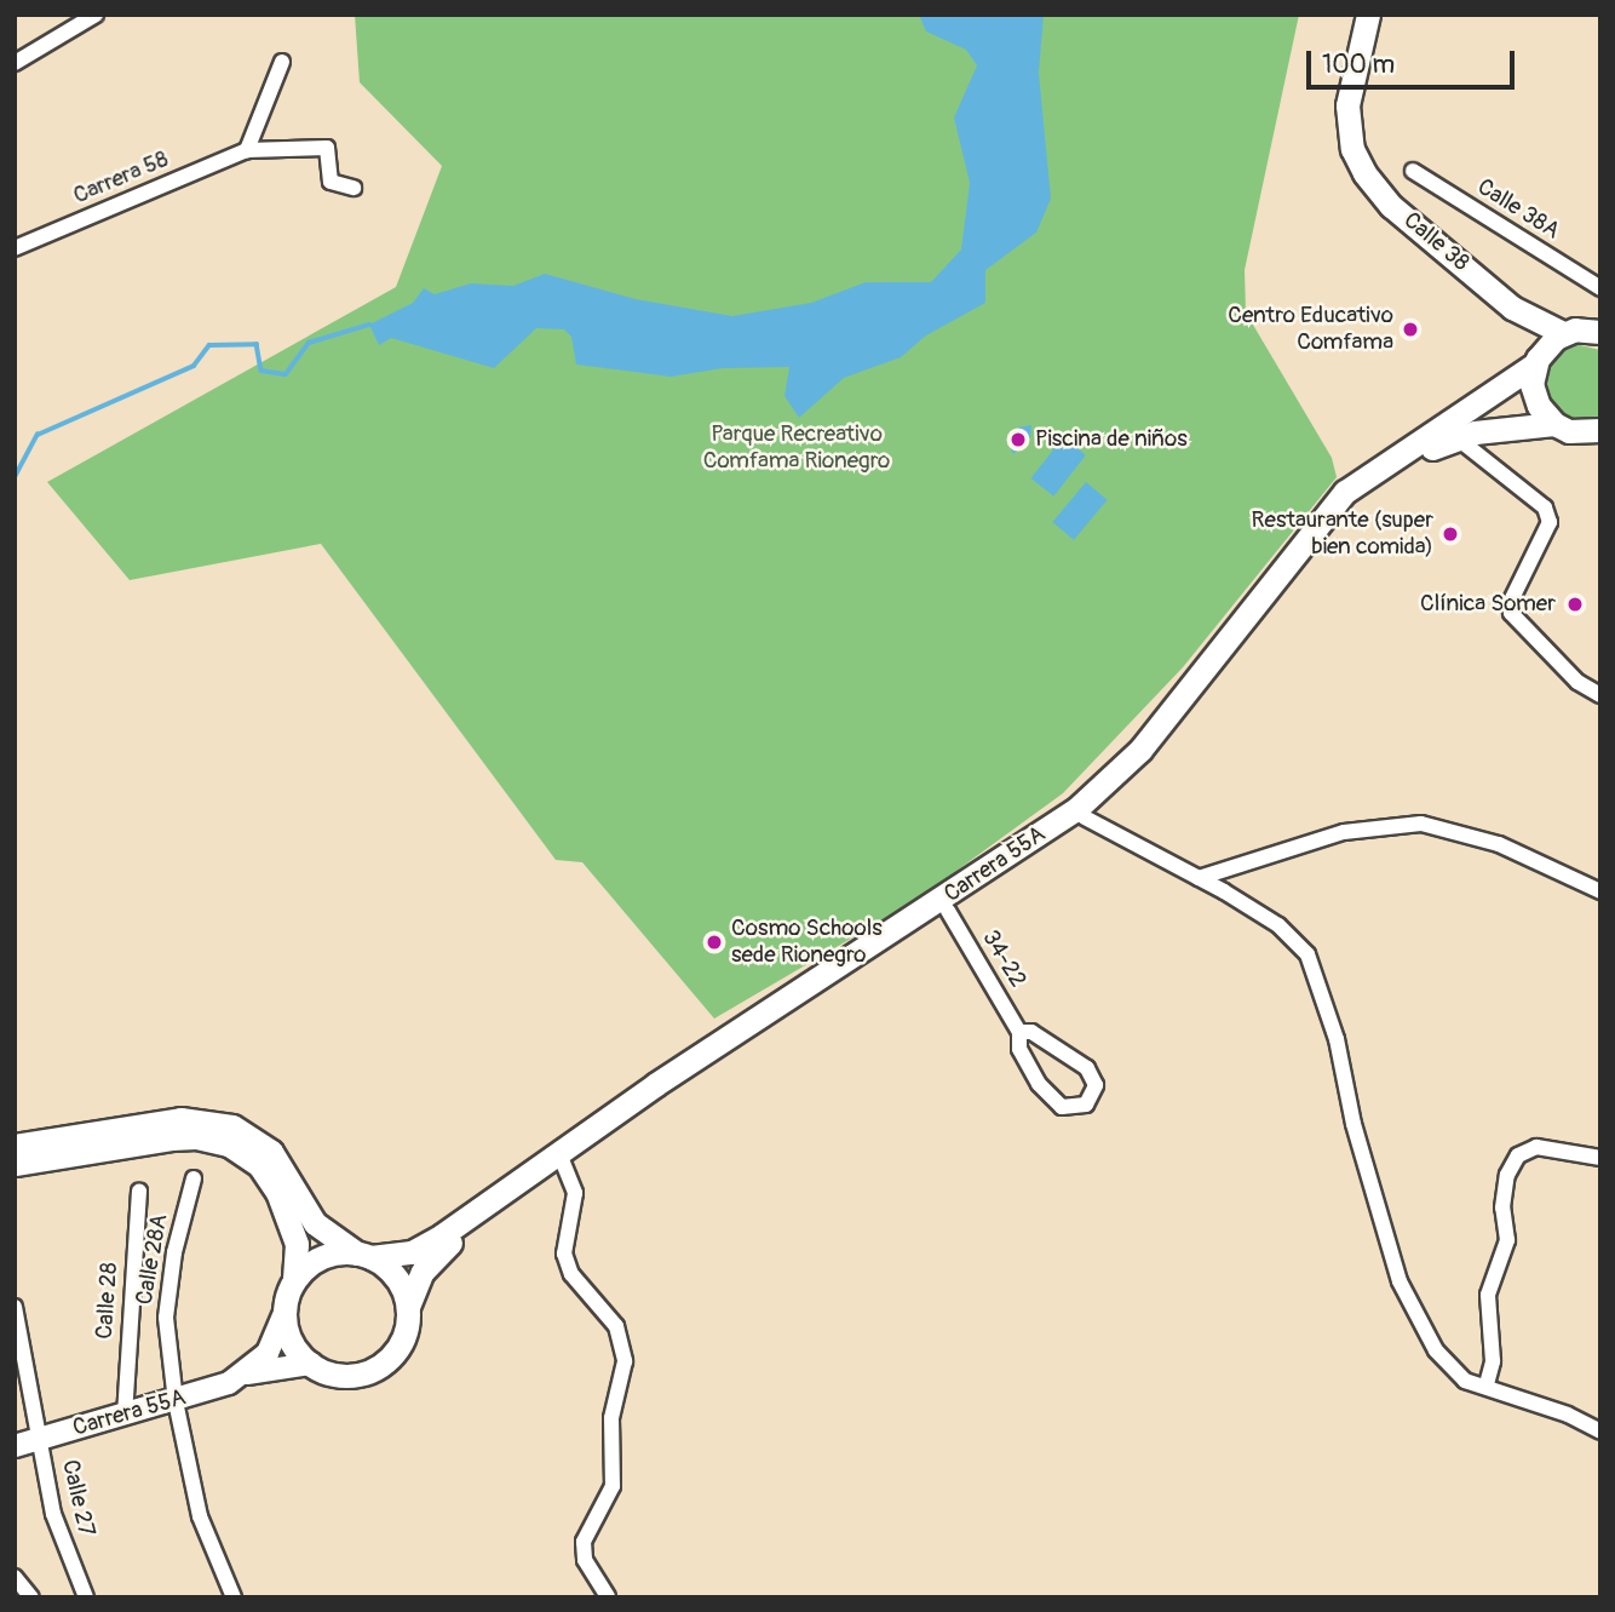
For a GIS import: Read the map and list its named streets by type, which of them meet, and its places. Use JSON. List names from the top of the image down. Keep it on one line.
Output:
{"streets":{"main road":["Calle 38","Carrera 55A"],"street":["Carrera 58","Calle 38A","34-22","Calle 28A","Calle 28","Calle 27"]},"crossings":[["Calle 38","Carrera 55A"],["Carrera 55A","34-22"],["Carrera 55A","Calle 28A"],["Carrera 55A","Calle 28"],["Carrera 55A","Calle 27"]],"parks":["Parque Recreativo Comfama Rionegro"],"places":["Centro Educativo Comfama","Piscina de niños","Restaurante (super bien comida)","Clínica Somer","Cosmo Schools sede Rionegro"],"scale_bar":"100 m"}
